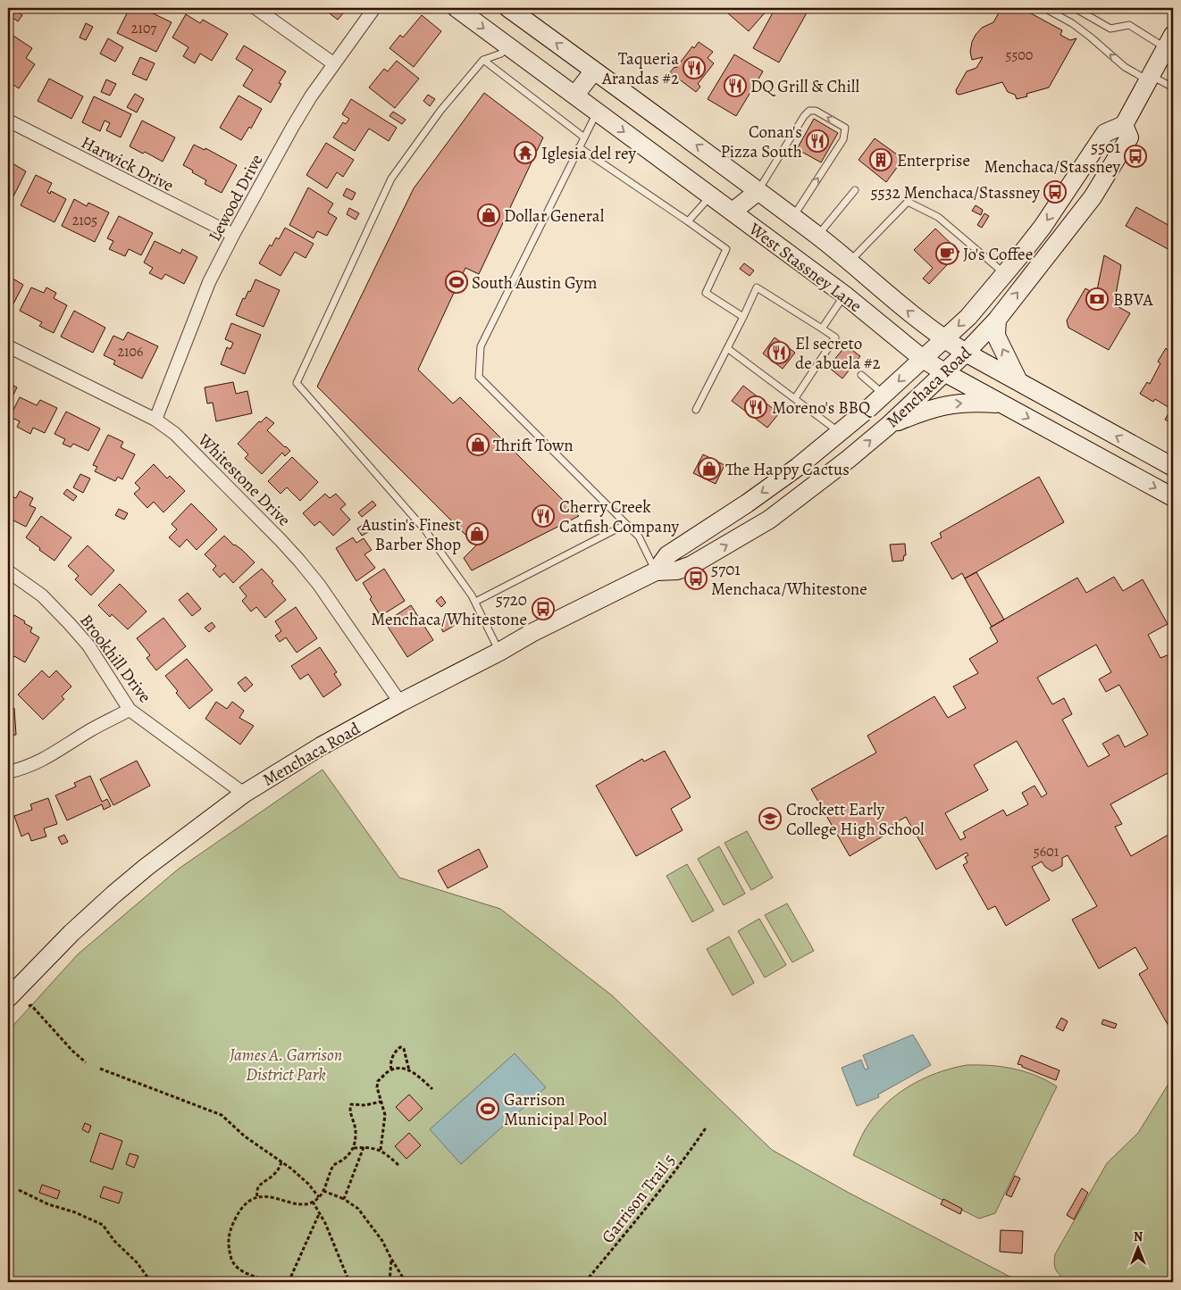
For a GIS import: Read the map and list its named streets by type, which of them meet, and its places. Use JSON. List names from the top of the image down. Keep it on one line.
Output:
{"streets":{"main road":["West Stassney Lane","Menchaca Road"],"street":["Harwick Drive","Lewood Drive","Whitestone Drive","Brookhill Drive"],"path":["Garrison Trail 5"]},"crossings":[["Harwick Drive","Lewood Drive"],["Lewood Drive","Whitestone Drive"],["West Stassney Lane","Menchaca Road"],["Menchaca Road","Whitestone Drive"],["Menchaca Road","Brookhill Drive"]],"parks":["James A. Garrison District Park"],"places":{"restaurant":["Taqueria Arandas #2","DQ Grill & Chill","Conan's Pizza South","El secreto de abuela #2","Moreno's BBQ","Cherry Creek Catfish Company"],"temple":["Iglesia del rey"],"bus stop":["5501 Menchaca/Stassney","5532 Menchaca/Stassney","5701 Menchaca/Whitestone","5720 Menchaca/Whitestone"],"building":["Enterprise"],"shop":["Dollar General","Thrift Town","The Happy Cactus","Austin's Finest Barber Shop"],"cafe":["Jo's Coffee"],"sports":["South Austin Gym","Garrison Municipal Pool"],"bank":["BBVA"],"school or university":["Crockett Early College High School"]},"house_numbers":["2107","5500","2105","2106","5601"],"north":"top"}
